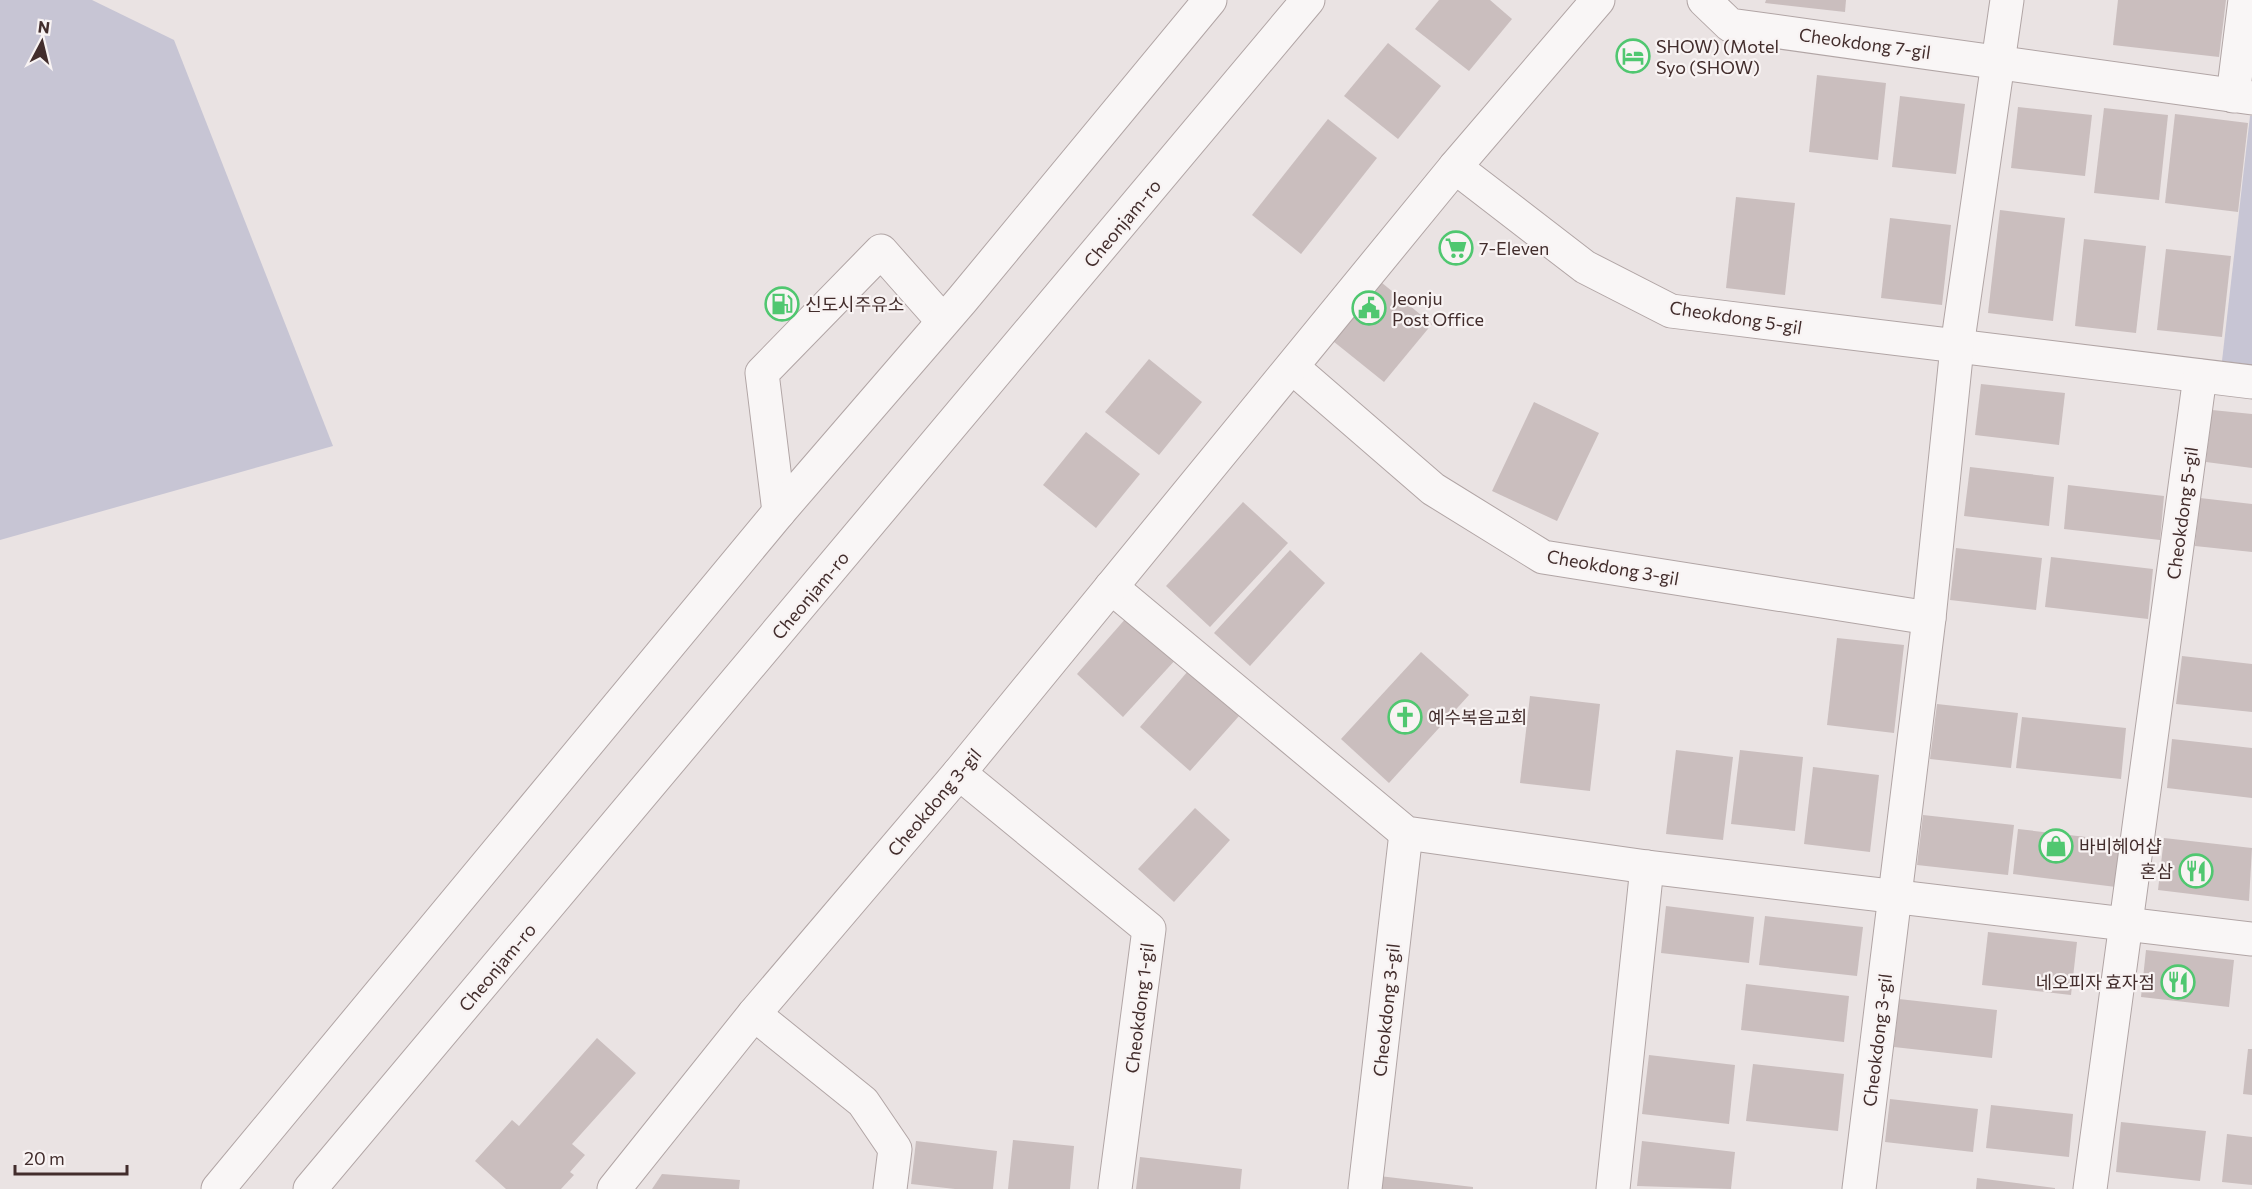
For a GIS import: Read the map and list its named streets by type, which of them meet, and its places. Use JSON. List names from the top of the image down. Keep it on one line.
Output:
{"streets":{"street":["Cheokdong 7-gil","Cheonjam-ro","Cheokdong 5-gil","Cheokdong 3-gil","Cheokdong 1-gil"]},"crossings":[["Cheokdong 3-gil","Cheokdong 1-gil"]],"places":{"hotel":["SHOW) (Motel Syo (SHOW)"],"supermarket":["7-Eleven"],"fuel station":["신도시주유소"],"public building":["Jeonju Post Office"],"church":["예수복음교회"],"shop":["바비헤어샵"],"restaurant":["혼삼","네오피자 효자점"]},"scale_bar":"20 m","north":"top"}
